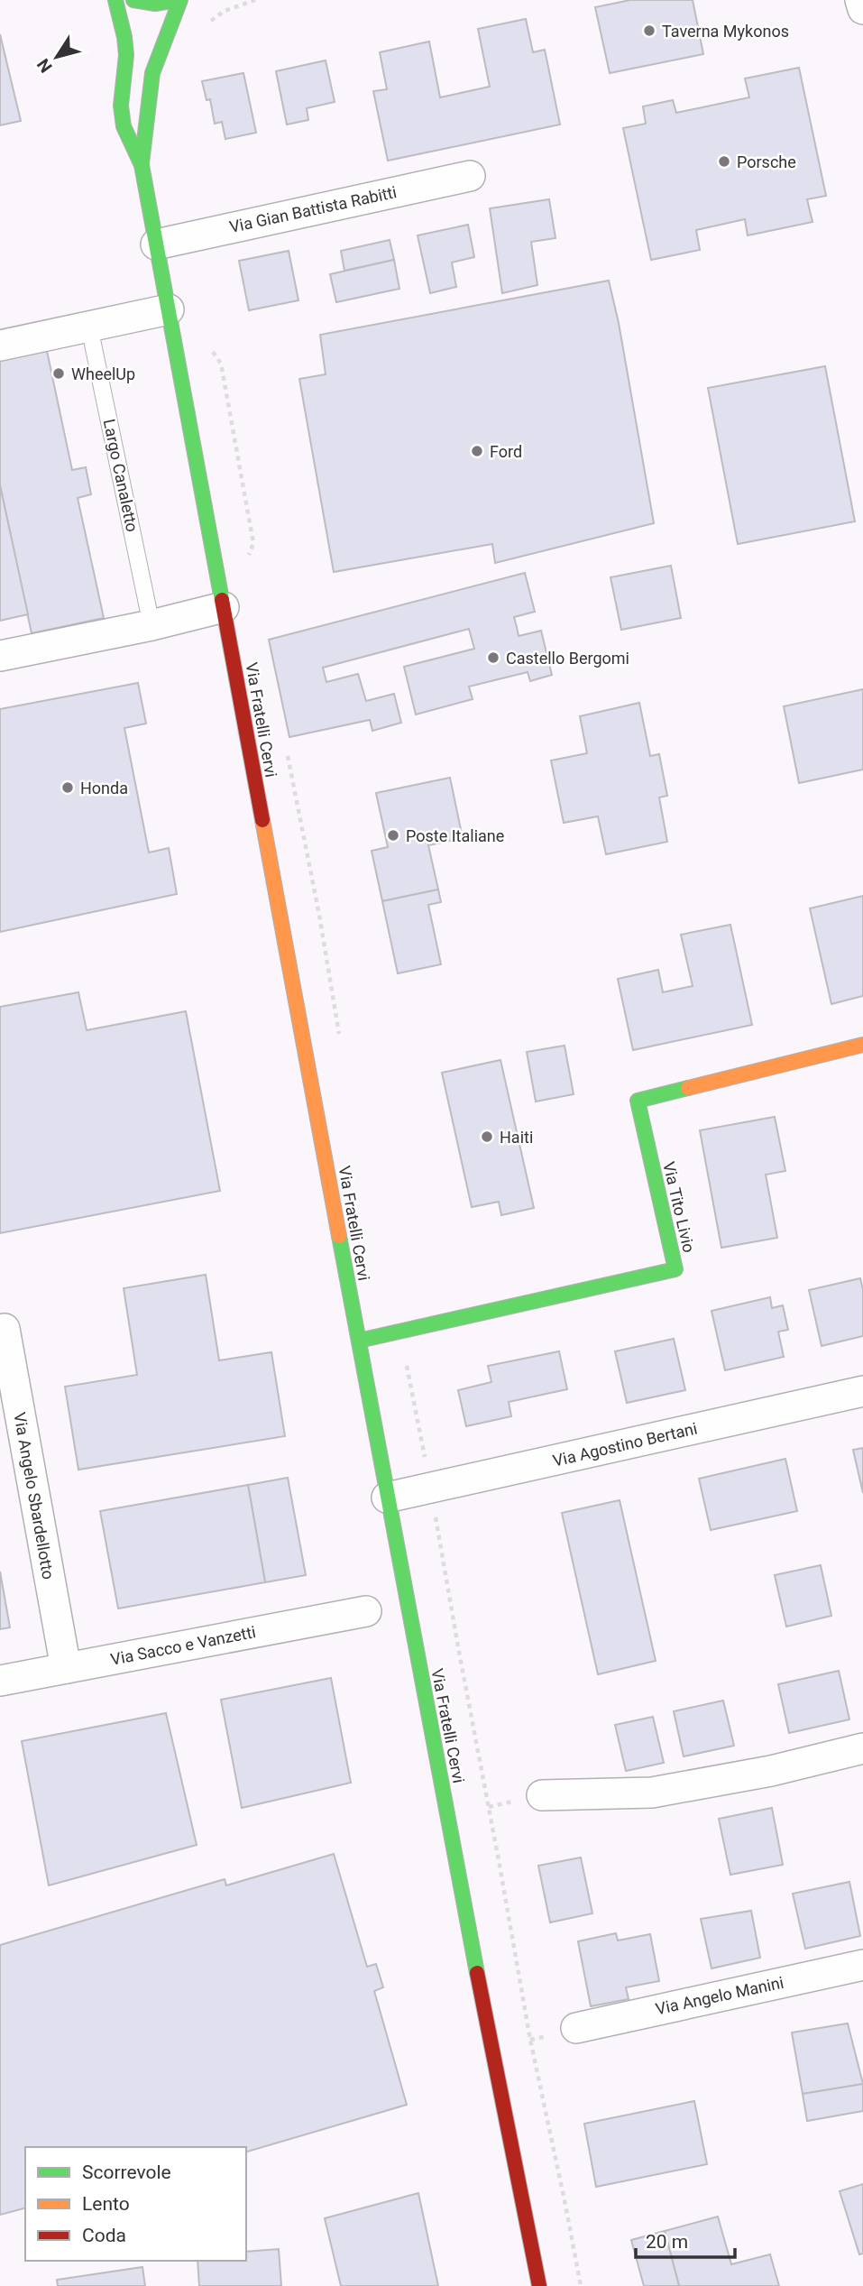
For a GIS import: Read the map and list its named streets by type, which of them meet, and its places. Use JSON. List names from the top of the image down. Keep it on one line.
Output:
{"streets":{"main road":["Via Fratelli Cervi","Via Tito Livio"],"street":["Via Gian Battista Rabitti","Via Agostino Bertani","Via Angelo Sbardellotto","Via Sacco e Vanzetti","Via Angelo Manini"],"lane":["Largo Canaletto"]},"crossings":[["Via Gian Battista Rabitti","Via Fratelli Cervi"],["Via Fratelli Cervi","Via Tito Livio"],["Via Fratelli Cervi","Via Agostino Bertani"],["Via Angelo Sbardellotto","Via Sacco e Vanzetti"]],"places":["Taverna Mykonos","Porsche","WheelUp","Ford","Castello Bergomi","Honda","Poste Italiane","Haiti"],"legend":["Scorrevole","Lento","Coda"],"scale_bar":"20 m","north":"bottom left"}
